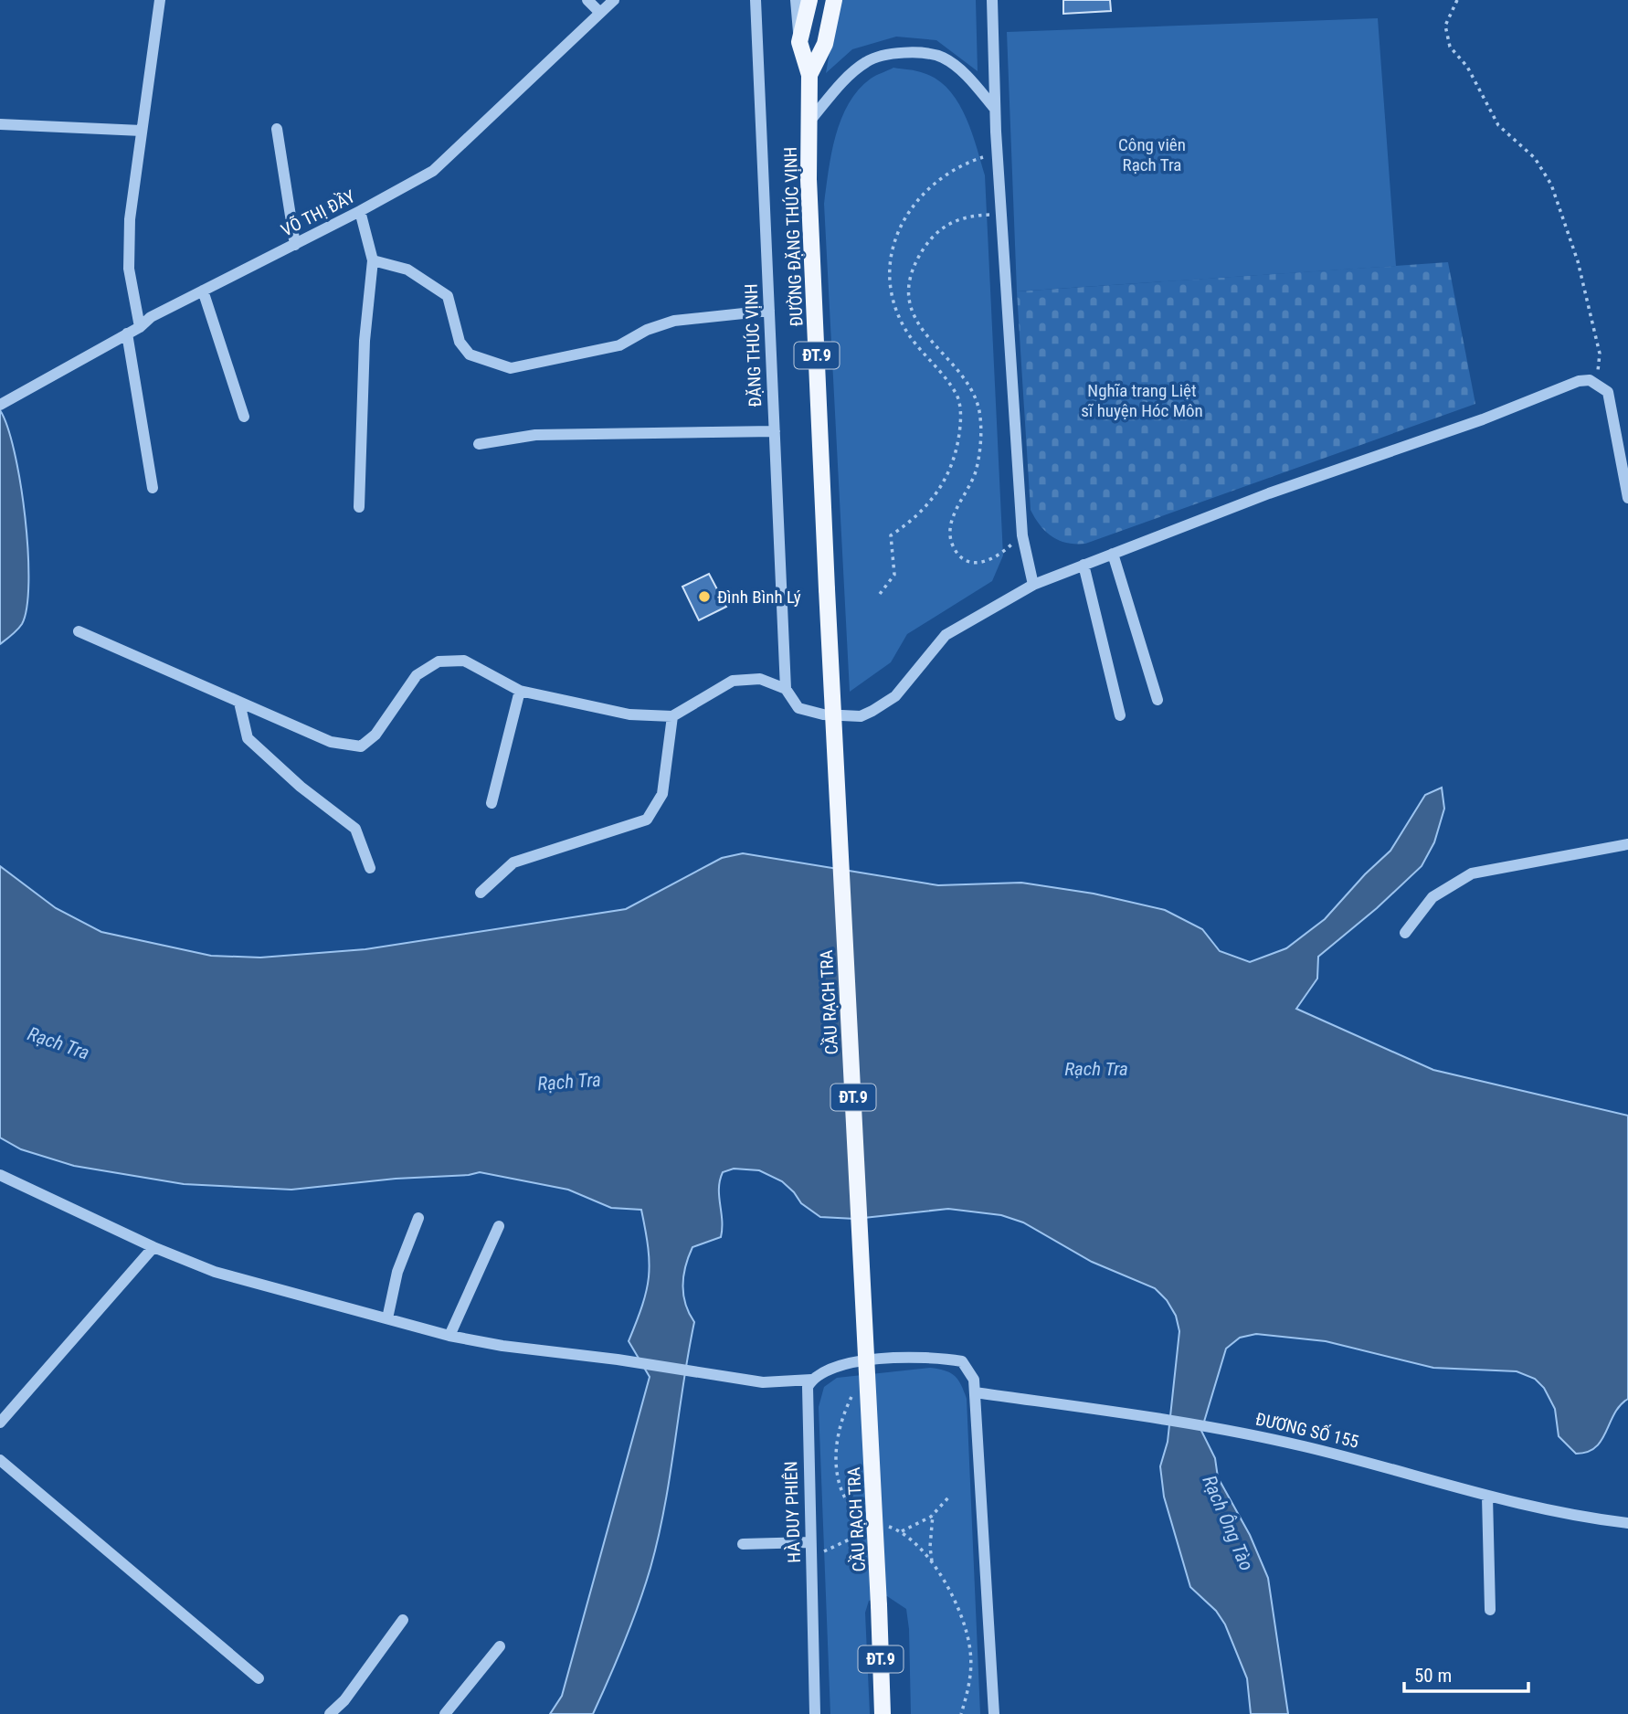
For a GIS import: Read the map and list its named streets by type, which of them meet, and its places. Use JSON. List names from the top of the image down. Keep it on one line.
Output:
{"streets":{"main road":["ĐƯỜNG ĐẶNG THÚC VỊNH","ĐT.9","CẦU RẠCH TRA"],"street":["VÕ THỊ ĐẦY","ĐẶNG THÚC VỊNH","ĐƯƠNG SỐ 155","HÀ DUY PHIÊN"]},"crossings":[["ĐƯỜNG ĐẶNG THÚC VỊNH","CẦU RẠCH TRA"]],"water":["Rạch Tra","Rạch Ông Tào"],"parks":["Công viên Rạch Tra","Nghĩa trang Liệt sĩ huyện Hóc Môn"],"places":["Đình Bình Lý"],"scale_bar":"50 m"}
